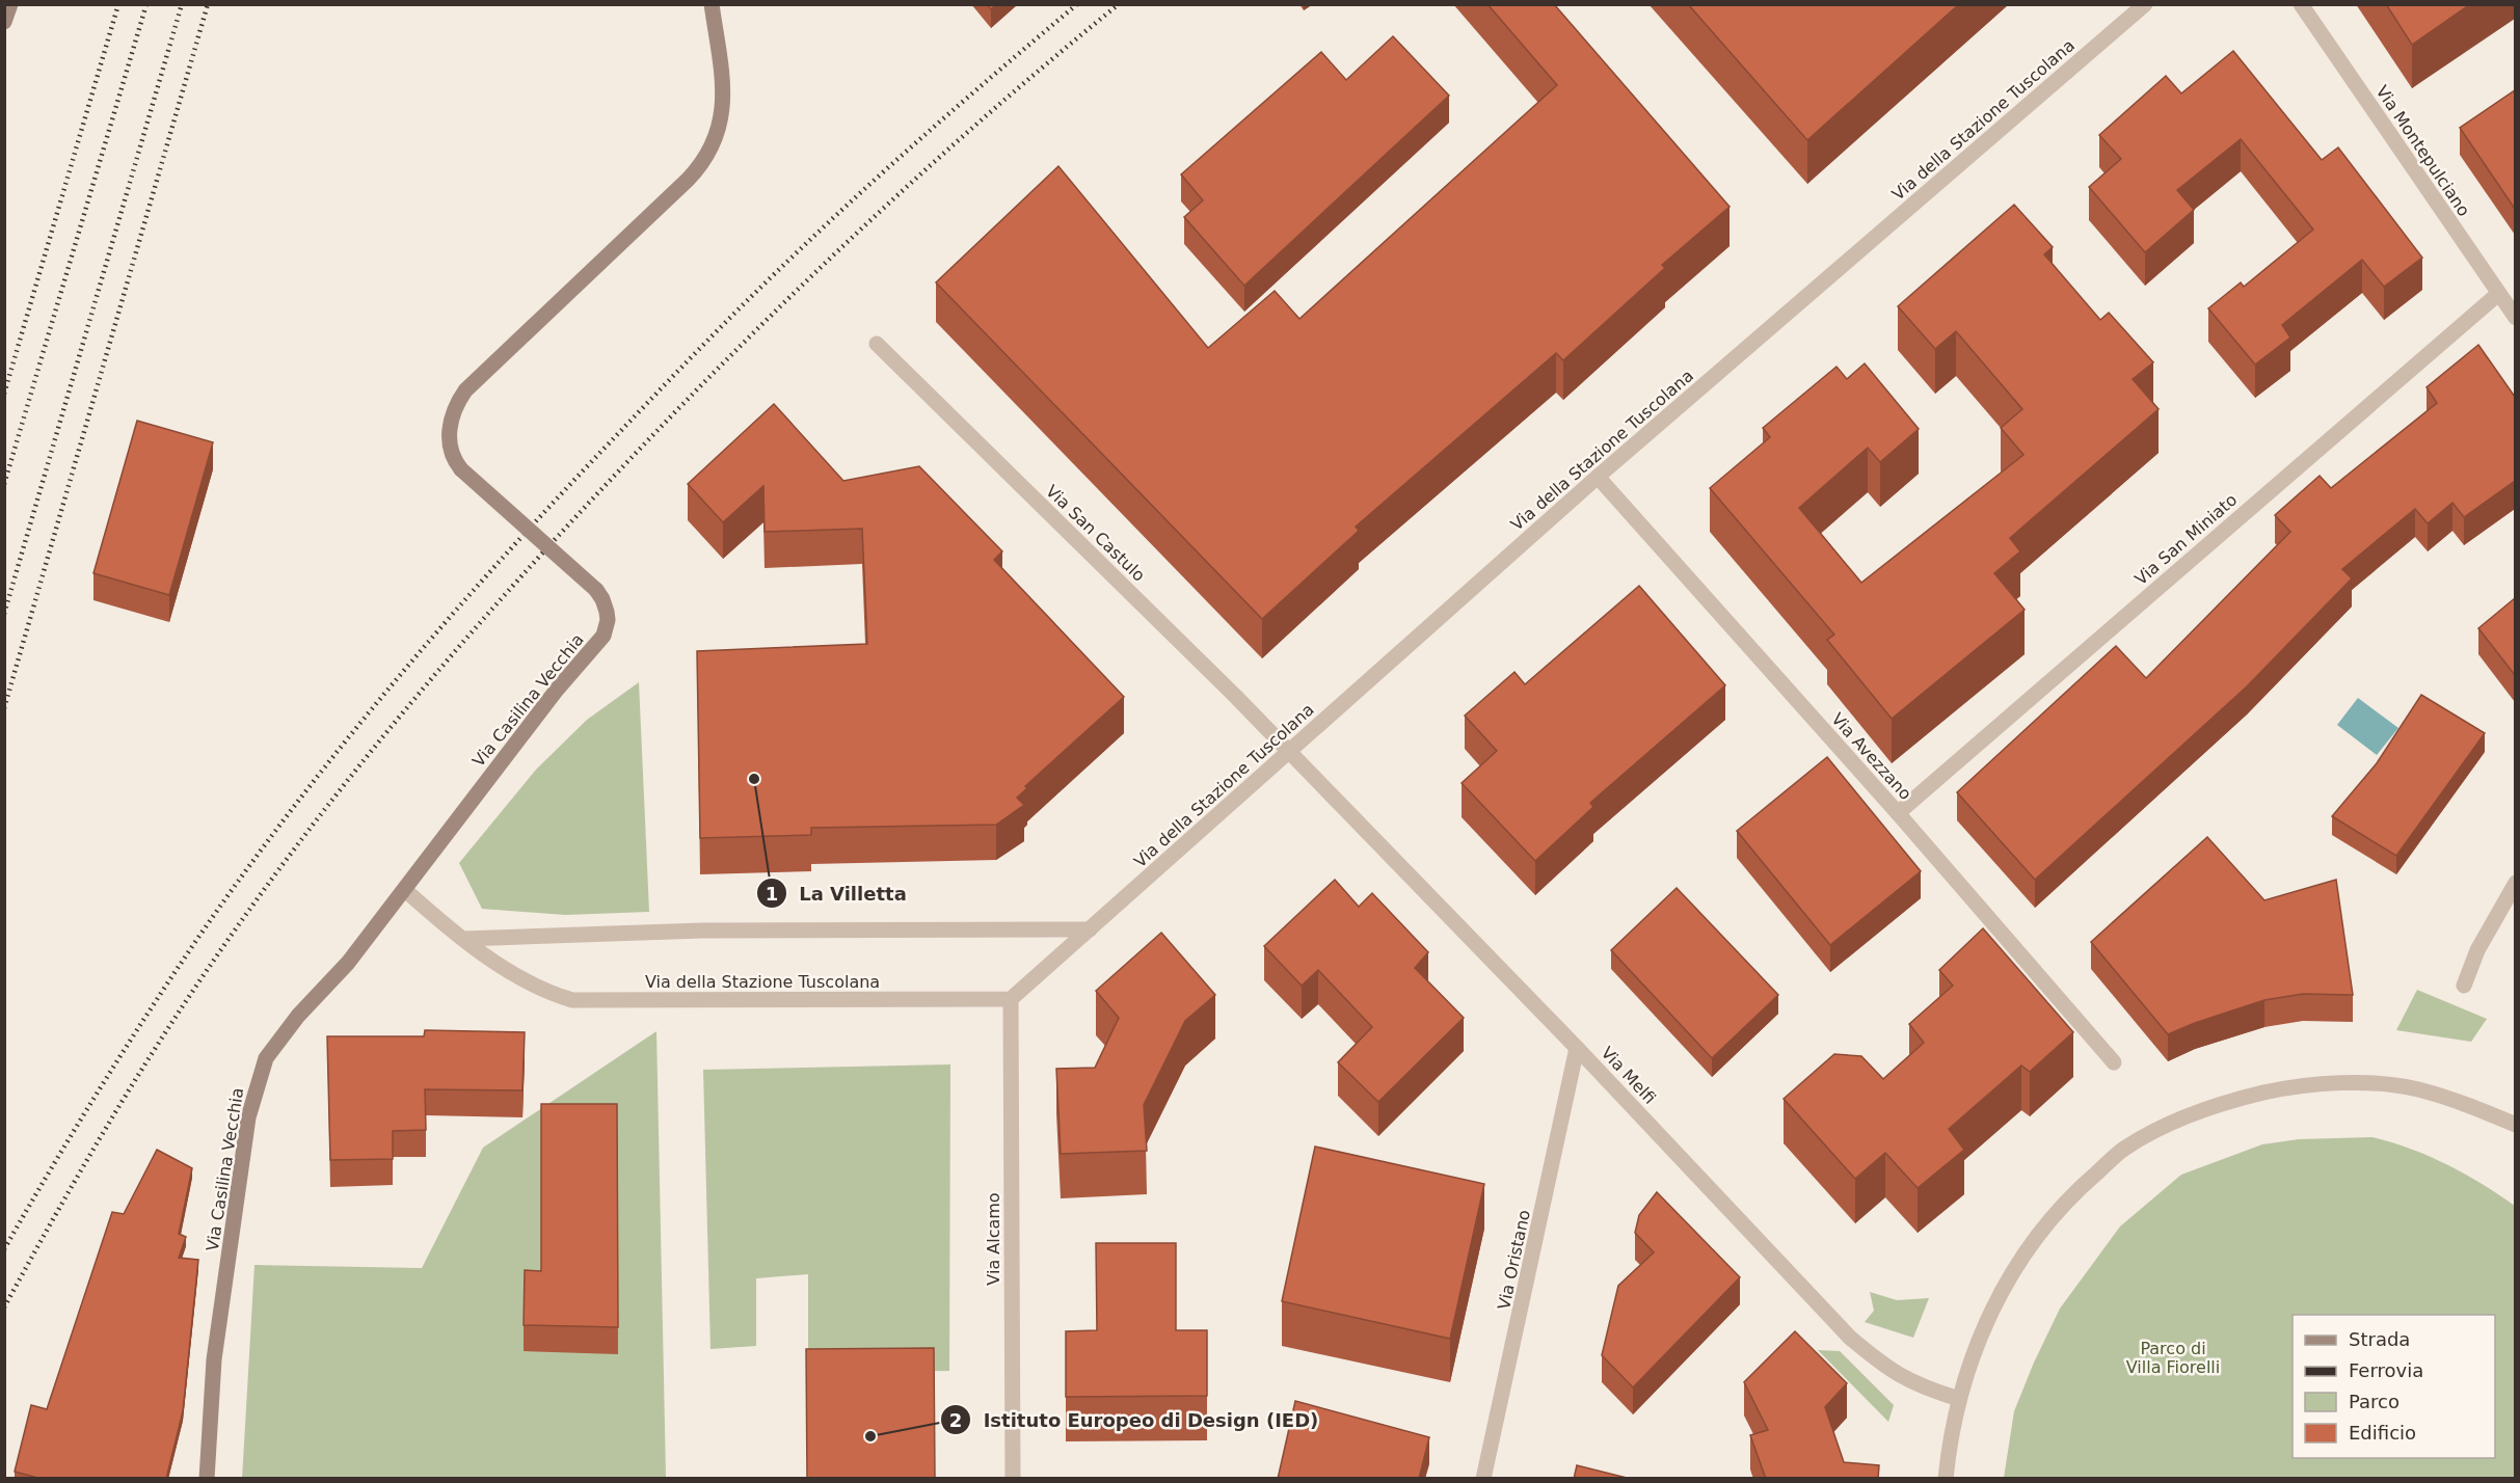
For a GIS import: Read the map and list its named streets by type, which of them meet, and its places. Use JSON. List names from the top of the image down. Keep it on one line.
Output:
{"streets":{"street":["Via della Stazione Tuscolana","Via Montepulciano","Via San Castulo","Via San Miniato","Via Casilina Vecchia","Via Avezzano","Via Melfi","Via Alcamo","Via Oristano"]},"crossings":[["Via della Stazione Tuscolana","Via San Castulo"],["Via della Stazione Tuscolana","Via Casilina Vecchia"],["Via della Stazione Tuscolana","Via Avezzano"],["Via della Stazione Tuscolana","Via Melfi"],["Via della Stazione Tuscolana","Via Alcamo"],["Via Montepulciano","Via San Miniato"],["Via San Castulo","Via Melfi"],["Via San Miniato","Via Avezzano"],["Via Melfi","Via Oristano"]],"parks":["Parco di Villa Fiorelli"],"places":["La Villetta","Istituto Europeo di Design (IED)"],"legend":["Strada","Ferrovia","Parco","Edificio"]}
